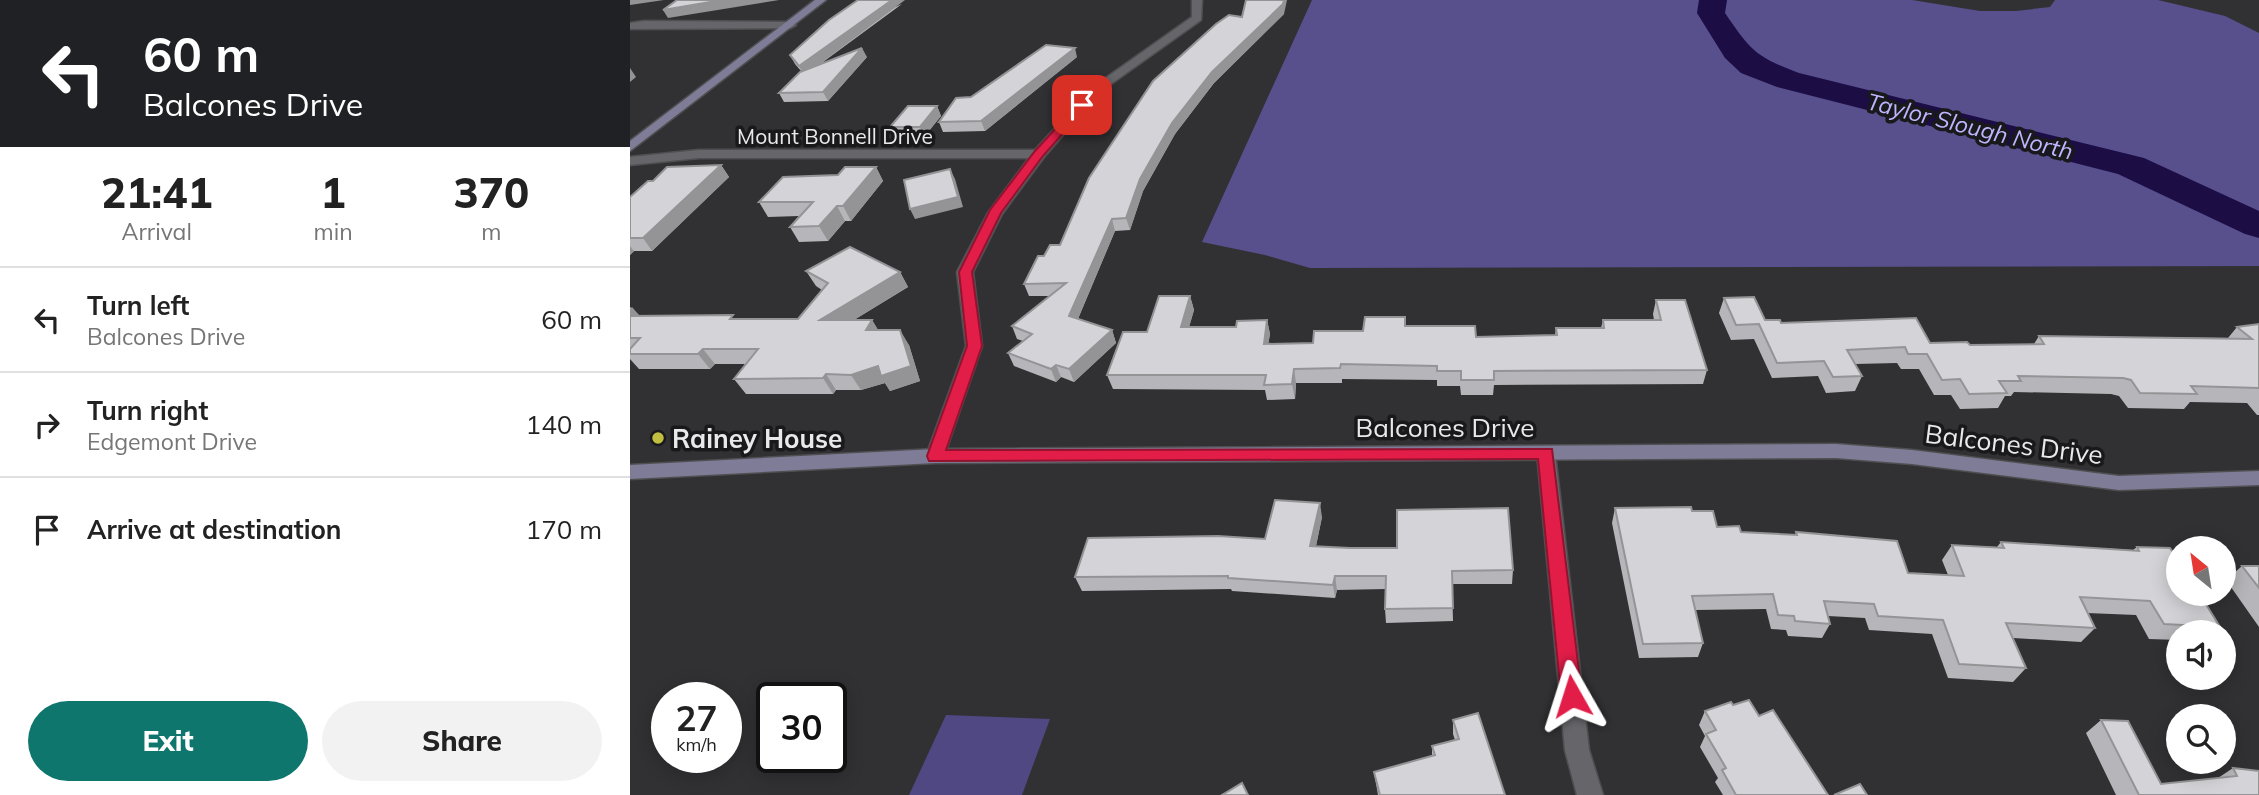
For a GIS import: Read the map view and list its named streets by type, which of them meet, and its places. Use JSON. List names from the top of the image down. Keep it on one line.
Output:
{"streets":{"street":["Mount Bonnell Drive","Balcones Drive"]},"water":["Taylor Slough North"],"places":["Rainey House"],"north":"top left","page":{"turn":["60 m","Balcones Drive"],"eta":["21:41","Arrival","1","min","370","m"],"list":[{"name":"Turn left","note":"Balcones Drive","value":"60 m"},{"name":"Turn right","note":"Edgemont Drive","value":"140 m"},{"name":"Arrive at destination","value":"170 m"}],"speed":"27 km/h","limit":"30","buttons":["Exit","Share"]}}
